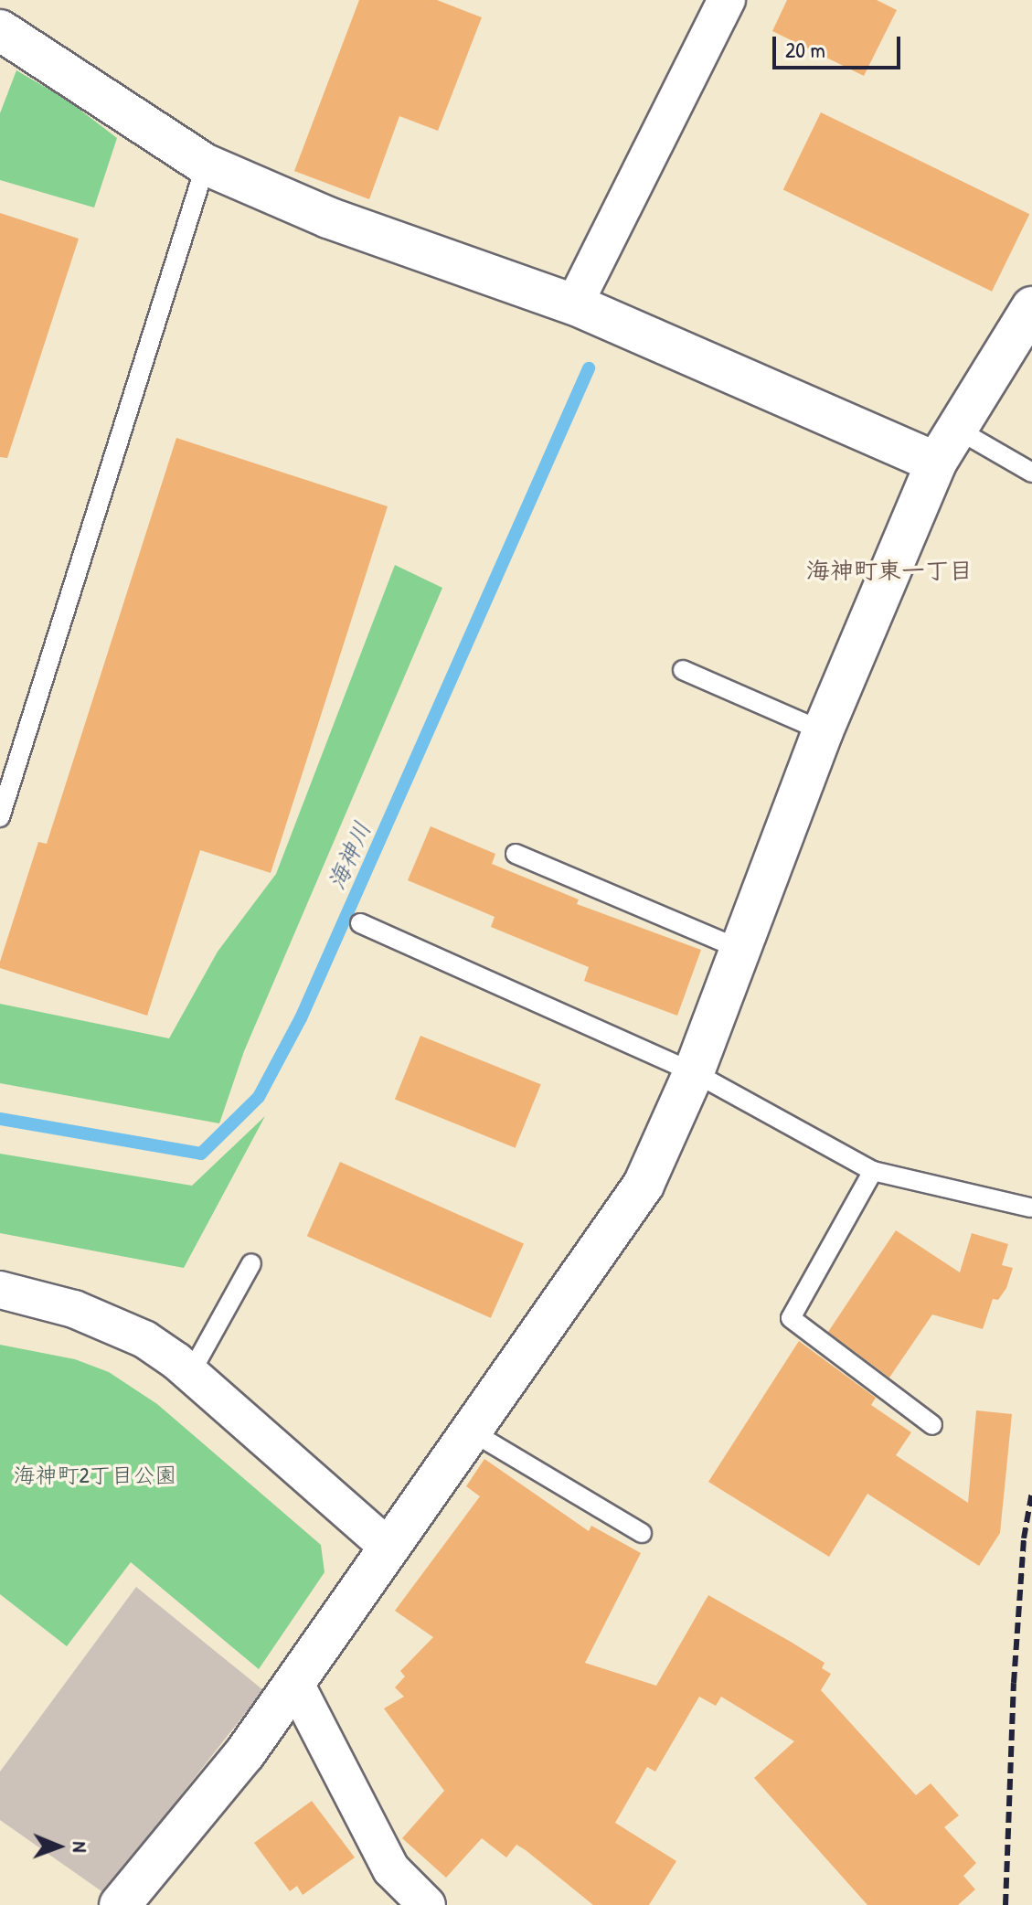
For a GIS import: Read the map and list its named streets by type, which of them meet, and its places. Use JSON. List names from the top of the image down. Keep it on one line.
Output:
{"districts":["海神町東一丁目"],"water":["海神川"],"parks":["海神町2丁目公園"],"scale_bar":"20 m","north":"right"}
